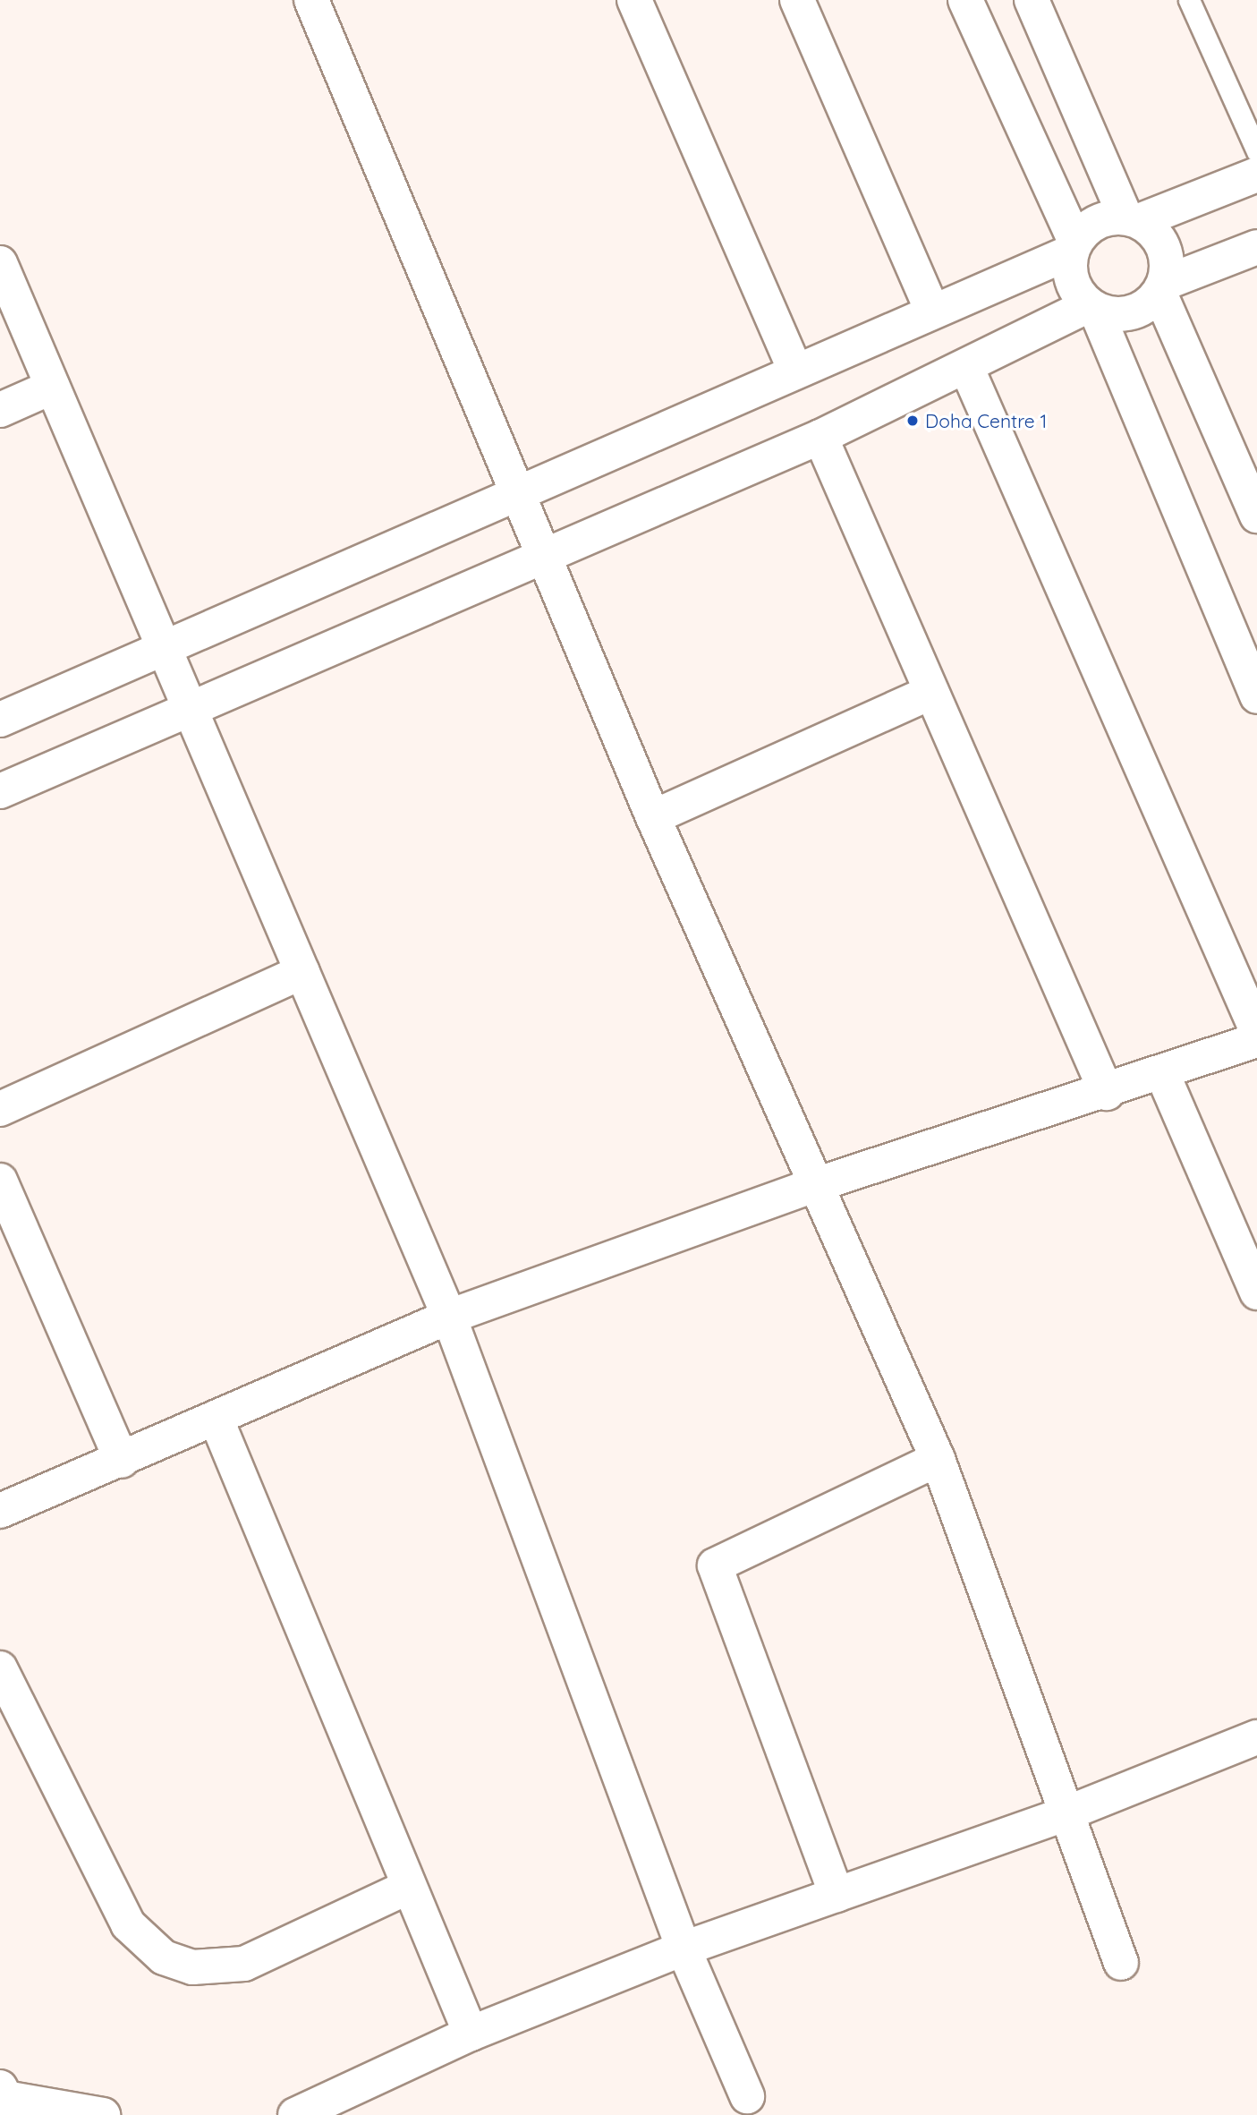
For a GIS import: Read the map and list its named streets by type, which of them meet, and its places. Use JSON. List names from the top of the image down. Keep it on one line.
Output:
{"places":["Doha Centre 1"]}
